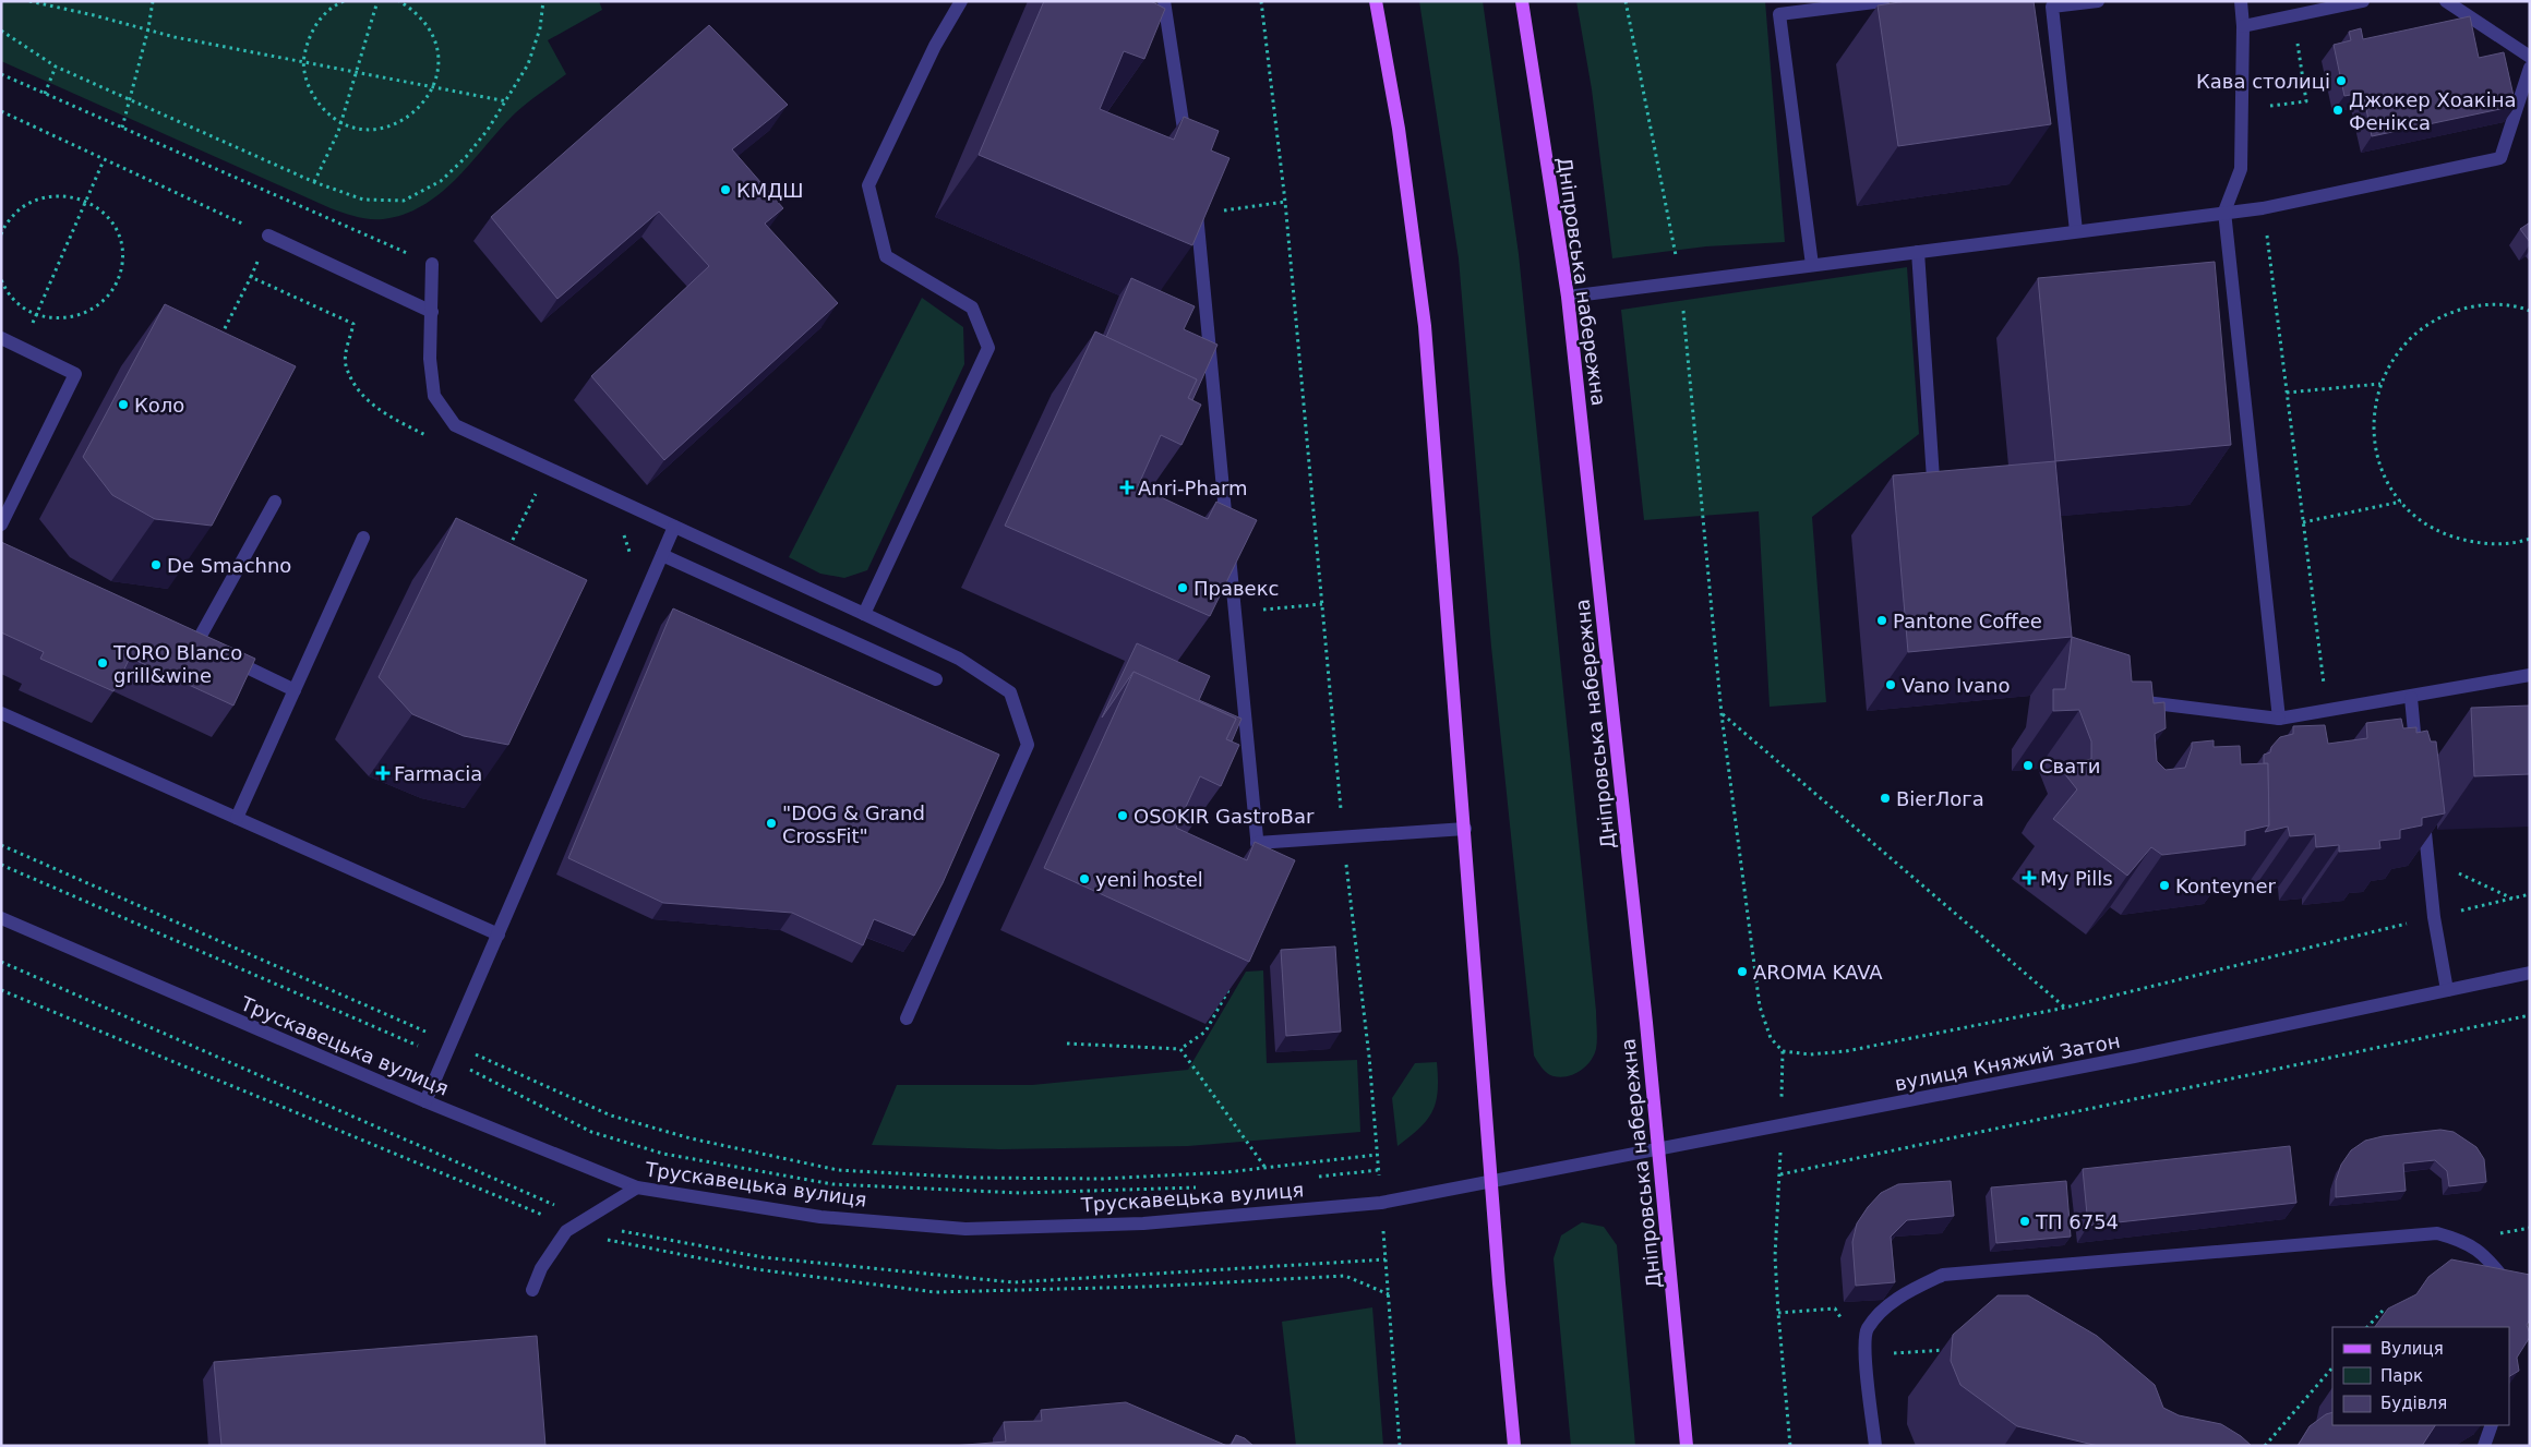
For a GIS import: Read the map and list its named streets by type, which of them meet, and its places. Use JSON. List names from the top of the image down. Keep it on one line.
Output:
{"streets":{"main road":["Дніпровська набережна"],"street":["Трускавецька вулиця","вулиця Княжий Затон"]},"crossings":[["Дніпровська набережна","вулиця Княжий Затон"],["Трускавецька вулиця","вулиця Княжий Затон"]],"places":{"other":["Кава столиці","Джокер Хоакіна Фенікса","КМДШ","Коло","De Smachno","Правекс","Pantone Coffee","TORO Blanco grill&wine","Vano Ivano","Свати","BierЛога","OSOKIR GastroBar","\"DOG & Grand CrossFit\"","yeni hostel","Konteyner","AROMA KAVA","ТП 6754"],"health":["Anri-Pharm","Farmacia","My Pills"]},"legend":["Вулиця","Парк","Будівля"]}
